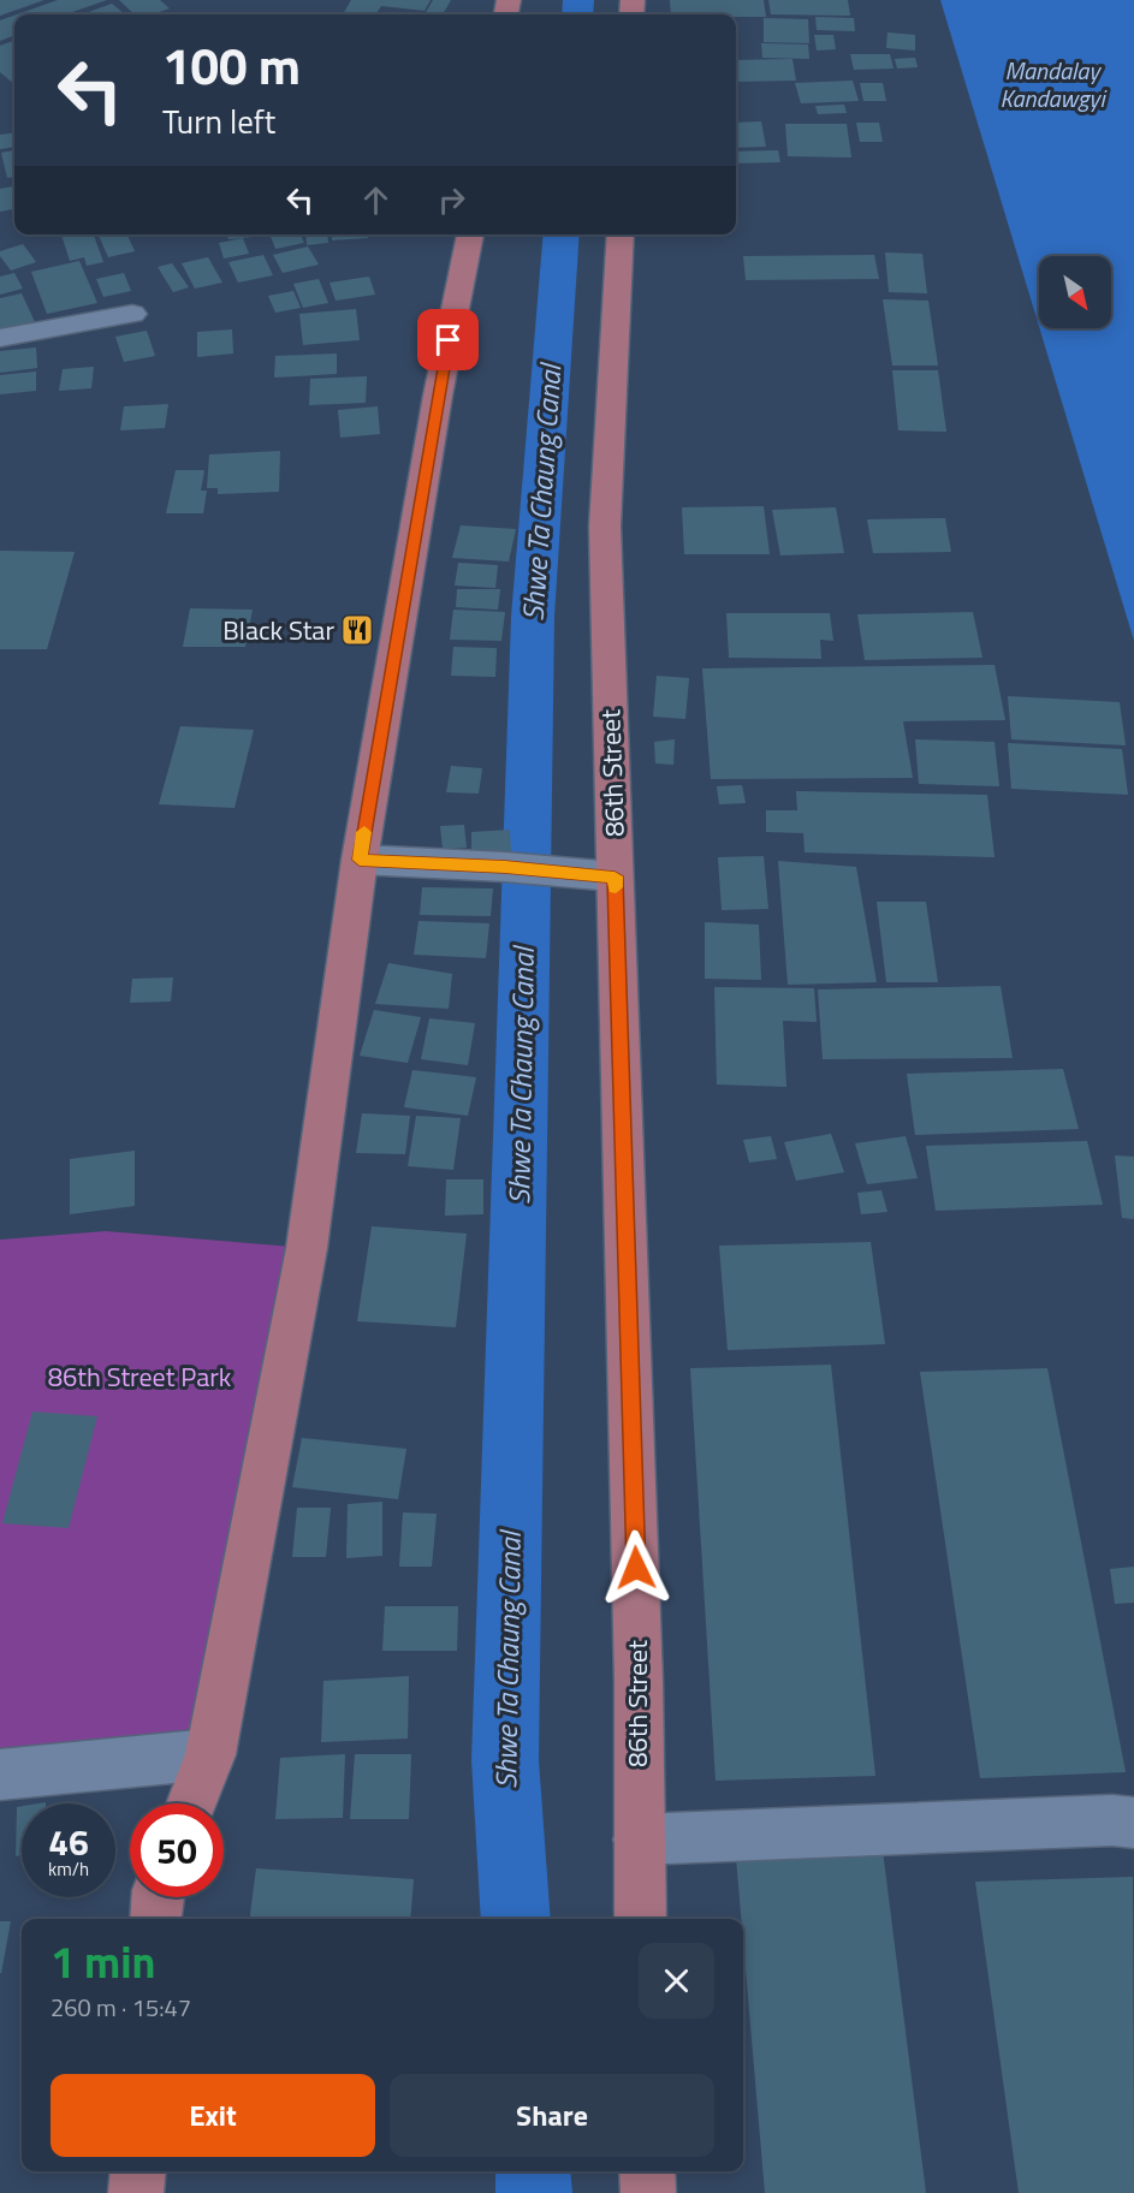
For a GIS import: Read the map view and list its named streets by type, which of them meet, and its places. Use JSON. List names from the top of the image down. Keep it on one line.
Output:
{"streets":{"main road":["86th Street"]},"water":["Mandalay Kandawgyi","Shwe Ta Chaung Canal"],"parks":["86th Street Park"],"places":{"restaurant":["Black Star"]},"north":"bottom right","page":{"turn":["100 m","Turn left"],"speed":"46 km/h","limit":"50","heading":["1 min","260 m · 15:47"],"buttons":["Exit","Share"]}}
